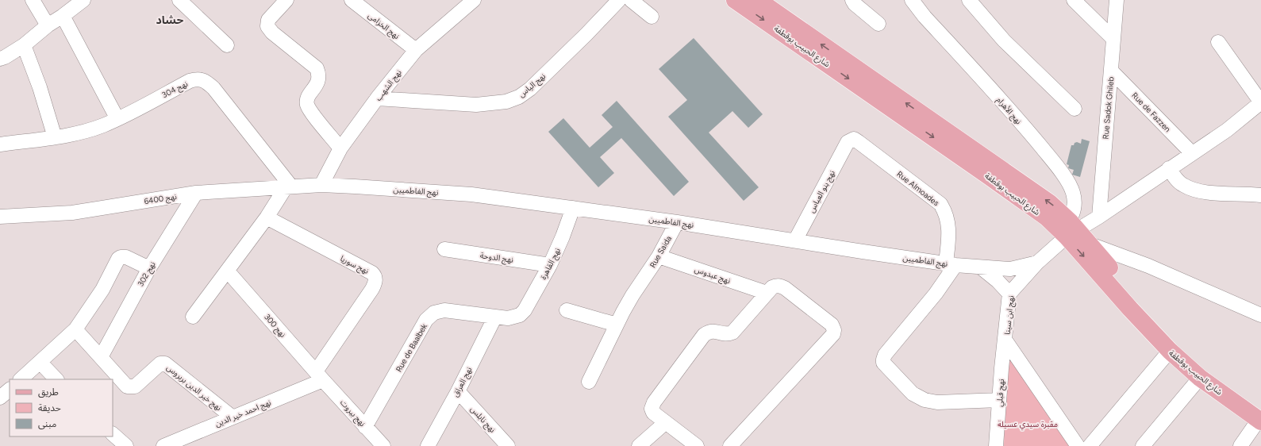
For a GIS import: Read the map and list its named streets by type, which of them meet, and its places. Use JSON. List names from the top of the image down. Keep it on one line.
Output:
{"streets":{"main road":["شارع الحبيب بوقطفة"],"street":["نهج الخزامى","نهج الشهب","نهج الياس","نهج 304","Rue Sadok Ghileb","نهج الأهرام","Rue de Fazzen","Rue Almoades","نهج الفاطميين","نهج بنو العباس","نهج 6400","Rue Saida","نهج الدوحة","نهج القاهرة","نهج سوريا","نهج 302","نهج عبدوس","نهج ابن سينا","نهج 300","Rue de Baalbek","نهج العراق","نهج خير الدين بربروس","نهج قبلي","نهج احمد خير الدين","نهج بيروت","نهج نابلس"]},"crossings":[["نهج الخزامى","نهج الشهب"],["شارع الحبيب بوقطفة","نهج الأهرام"],["شارع الحبيب بوقطفة","نهج ابن سينا"],["نهج الشهب","نهج الياس"],["نهج الشهب","نهج الفاطميين"],["نهج الشهب","نهج 6400"],["نهج 304","نهج 6400"],["Rue Sadok Ghileb","Rue de Fazzen"],["Rue Sadok Ghileb","نهج ابن سينا"],["نهج الأهرام","نهج ابن سينا"],["Rue de Fazzen","نهج ابن سينا"],["Rue Almoades","نهج الفاطميين"],["Rue Almoades","نهج بنو العباس"],["نهج الفاطميين","نهج بنو العباس"],["نهج الفاطميين","نهج 6400"],["نهج الفاطميين","Rue Saida"],["نهج الفاطميين","نهج القاهرة"],["نهج الفاطميين","نهج ابن سينا"],["نهج 6400","نهج 302"],["Rue Saida","نهج عبدوس"],["نهج الدوحة","نهج القاهرة"],["نهج القاهرة","Rue de Baalbek"],["نهج سوريا","نهج 300"],["نهج سوريا","نهج احمد خير الدين"],["نهج سوريا","نهج بيروت"],["نهج 302","نهج خير الدين بربروس"],["نهج ابن سينا","نهج قبلي"],["نهج 300","نهج احمد خير الدين"],["نهج 300","نهج بيروت"],["Rue de Baalbek","نهج العراق"],["Rue de Baalbek","نهج بيروت"],["نهج العراق","نهج نابلس"],["نهج خير الدين بربروس","نهج احمد خير الدين"],["نهج احمد خير الدين","نهج بيروت"]],"districts":["حشاد"],"parks":["مقبرة سيدي عسيلة"],"legend":["طريق","حديقة","مبنى"]}
